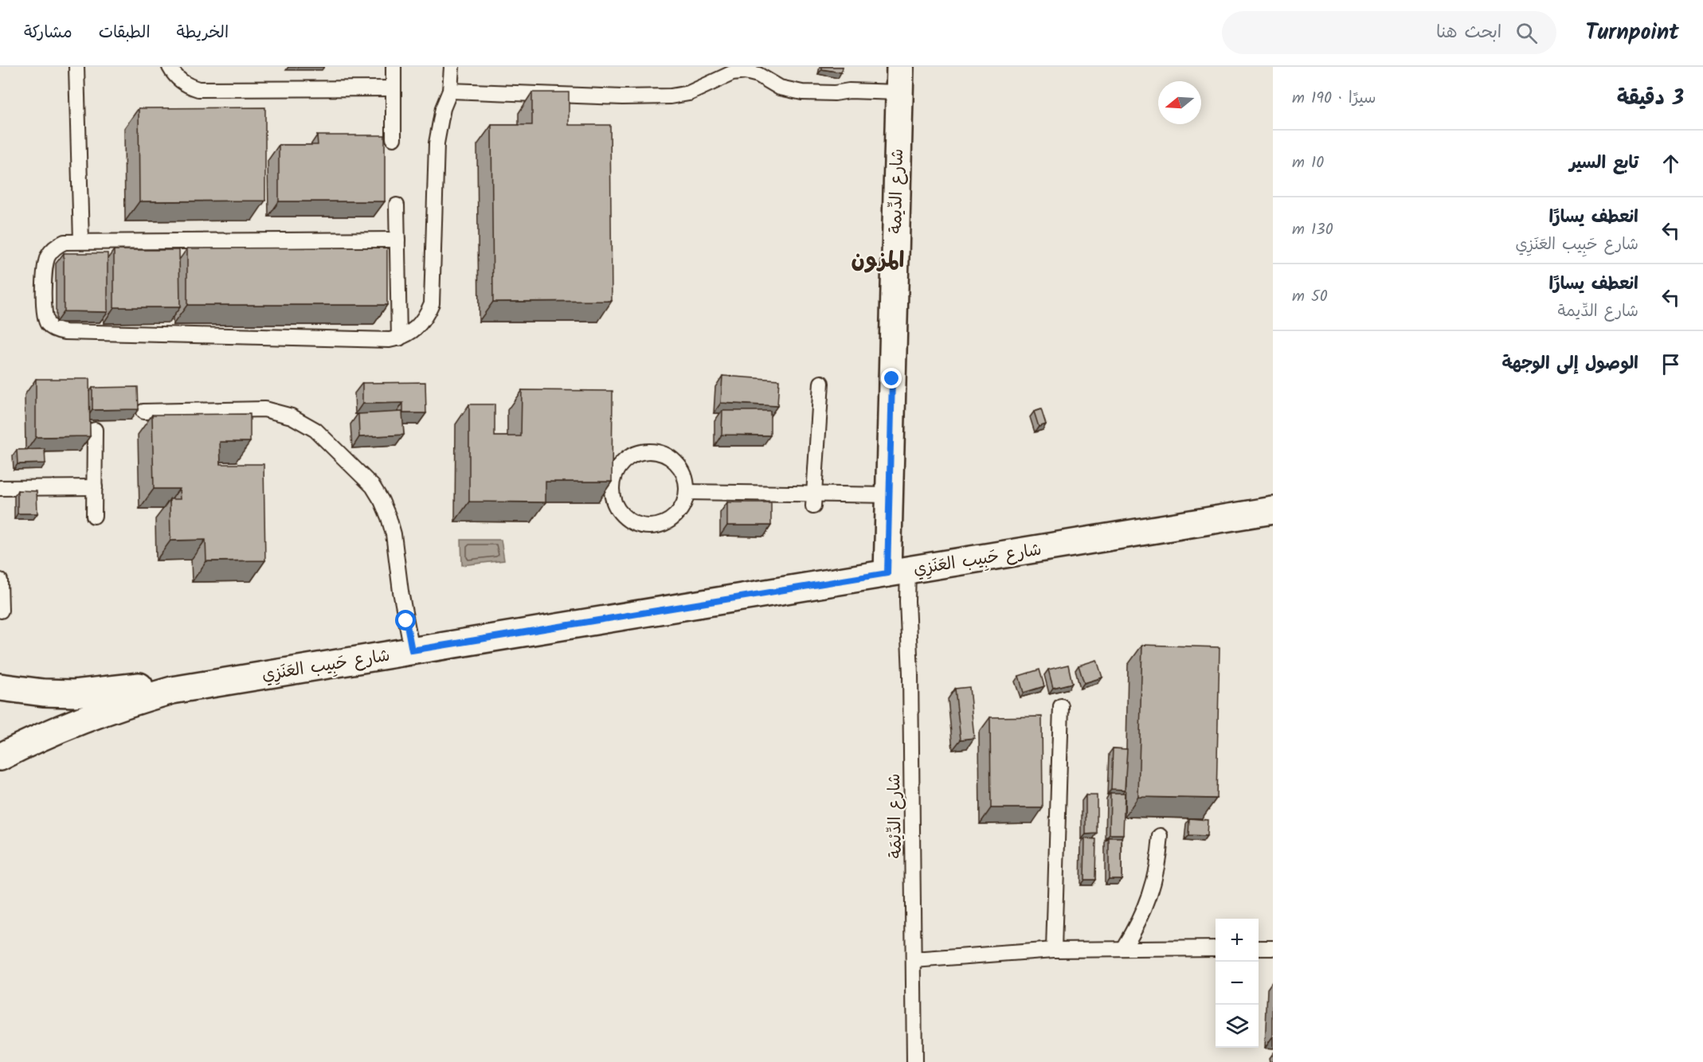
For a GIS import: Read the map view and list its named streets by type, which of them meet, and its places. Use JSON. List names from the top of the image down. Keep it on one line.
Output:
{"streets":{"street":["شارع الدِّيمة","شارع حَبِيب العَنَزِي"],"lane":["شارع الدِّيْمَة"]},"crossings":[["شارع الدِّيمة","شارع حَبِيب العَنَزِي"],["شارع الدِّيمة","شارع الدِّيْمَة"],["شارع حَبِيب العَنَزِي","شارع الدِّيْمَة"]],"districts":["المزون"],"north":"left","page":{"header":"Turnpoint","search":"ابحث هنا","nav":["الخريطة","الطبقات","مشاركة"],"heading":["3 دقيقة","سيرًا · 190 m"],"list":[["تابع السير","10 m"],["انعطف يسارًا","شارع حَبِيب العَنَزِي","130 m"],["انعطف يسارًا","شارع الدِّيمة","50 m"],"الوصول إلى الوجهة"],"map_buttons":["+","−"]}}
